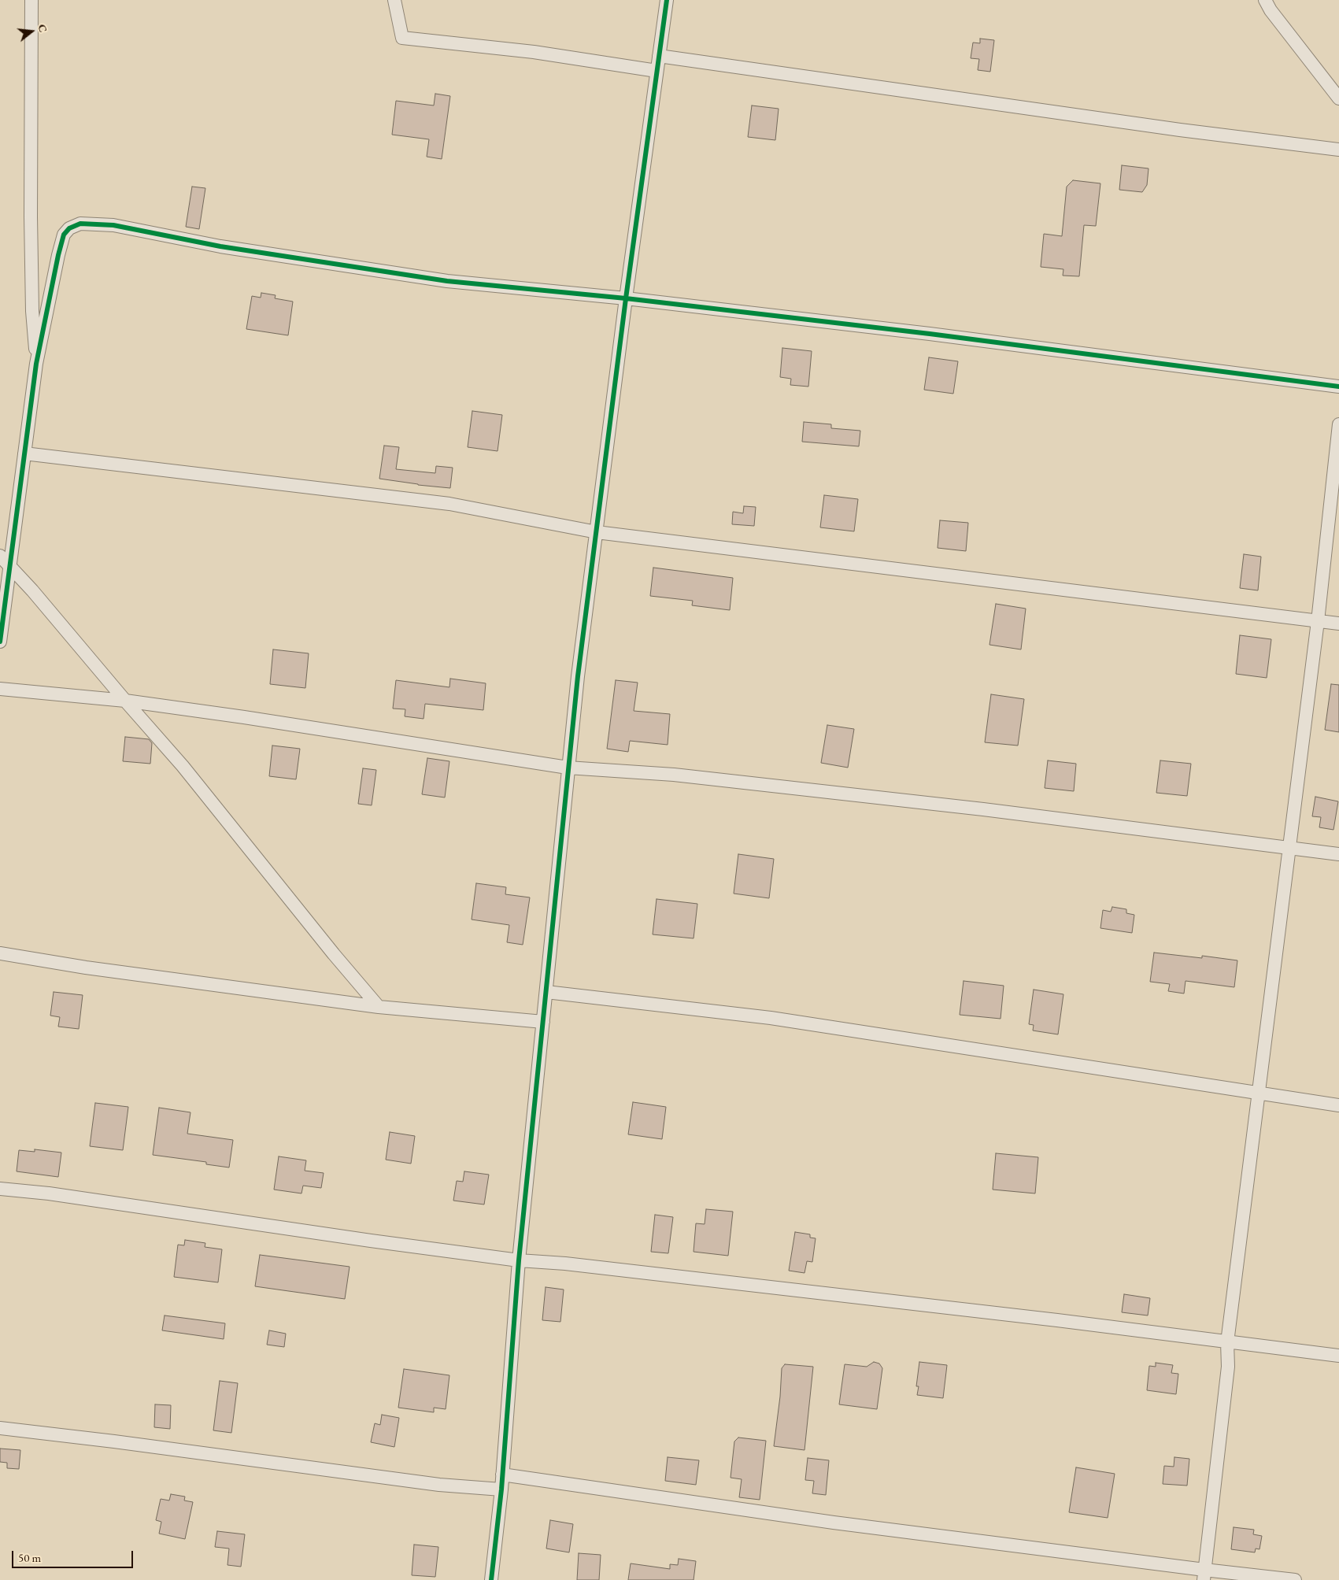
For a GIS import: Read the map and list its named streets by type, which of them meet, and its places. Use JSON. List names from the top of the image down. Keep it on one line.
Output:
{"scale_bar":"50 m","north":"right"}
